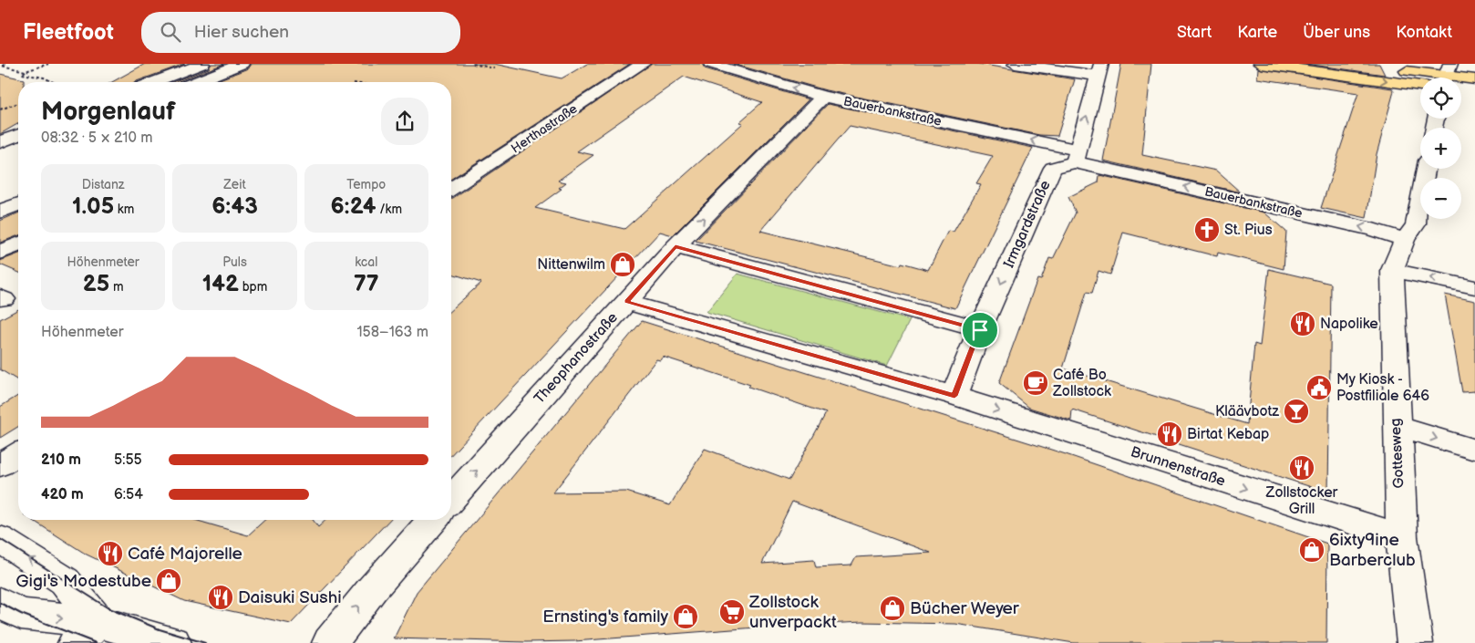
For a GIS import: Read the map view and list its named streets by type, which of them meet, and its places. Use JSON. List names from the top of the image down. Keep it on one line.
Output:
{"streets":{"street":["Bauerbankstraße","Herthastraße","Irmgardstraße","Theophanostraße","Gottesweg","Brunnenstraße"]},"crossings":[["Bauerbankstraße","Irmgardstraße"],["Bauerbankstraße","Theophanostraße"],["Bauerbankstraße","Gottesweg"],["Irmgardstraße","Brunnenstraße"],["Theophanostraße","Brunnenstraße"],["Gottesweg","Brunnenstraße"]],"one_way":["Irmgardstraße","Theophanostraße","Brunnenstraße"],"places":{"church":["St. Pius"],"shop":["Nittenwilm","6ixty9ine Barberclub","Gigi's Modestube","Bücher Weyer","Ernsting's family"],"restaurant":["Napolike","Birtat Kebap","Zollstocker Grill","Café Majorelle","Daisuki Sushi"],"cafe":["Café Bo Zollstock"],"public building":["My Kiosk - Postfiliale 646"],"bar":["Kläävbotz"],"supermarket":["Zollstock unverpackt"]},"page":{"header":"Fleetfoot","search":"Hier suchen","nav":["Start","Karte","Über uns","Kontakt"],"map_buttons":["+","−"],"heading":["Morgenlauf","08:32 · 5 × 210 m"],"stats":[["Distanz","1.05 km"],["Zeit","6:43"],["Tempo","6:24 /km"],["Höhenmeter","25 m"],["Puls","142 bpm"],["kcal","77"]],"chart":["Höhenmeter","158–163 m"],"list":[{"name":"210 m","note":"5:55"},{"name":"420 m","note":"6:54"}]}}
